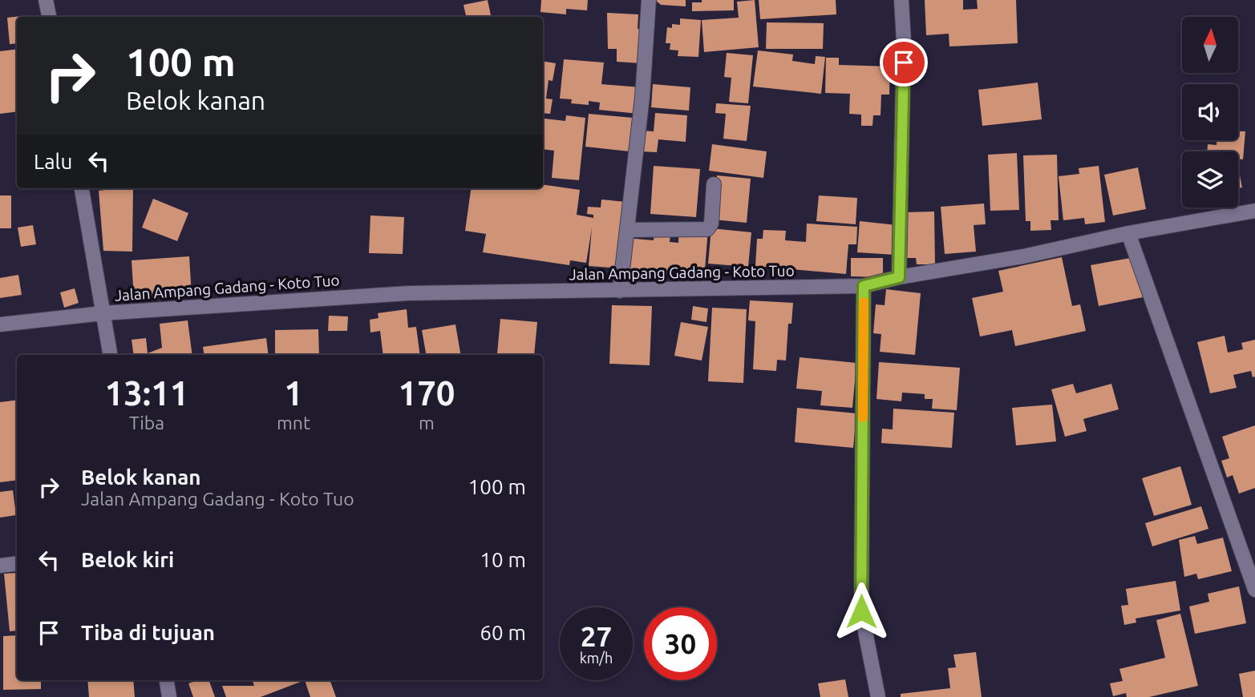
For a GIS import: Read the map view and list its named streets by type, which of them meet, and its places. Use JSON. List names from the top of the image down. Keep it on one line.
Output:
{"streets":{"street":["Jalan Ampang Gadang - Koto Tuo"]},"north":"top","page":{"turn":["100 m","Belok kanan"],"then":"Lalu","eta":["13:11","Tiba","1","mnt","170","m"],"list":[{"name":"Belok kanan","note":"Jalan Ampang Gadang - Koto Tuo","value":"100 m"},{"name":"Belok kiri","value":"10 m"},{"name":"Tiba di tujuan","value":"60 m"}],"speed":"27 km/h","limit":"30"}}
